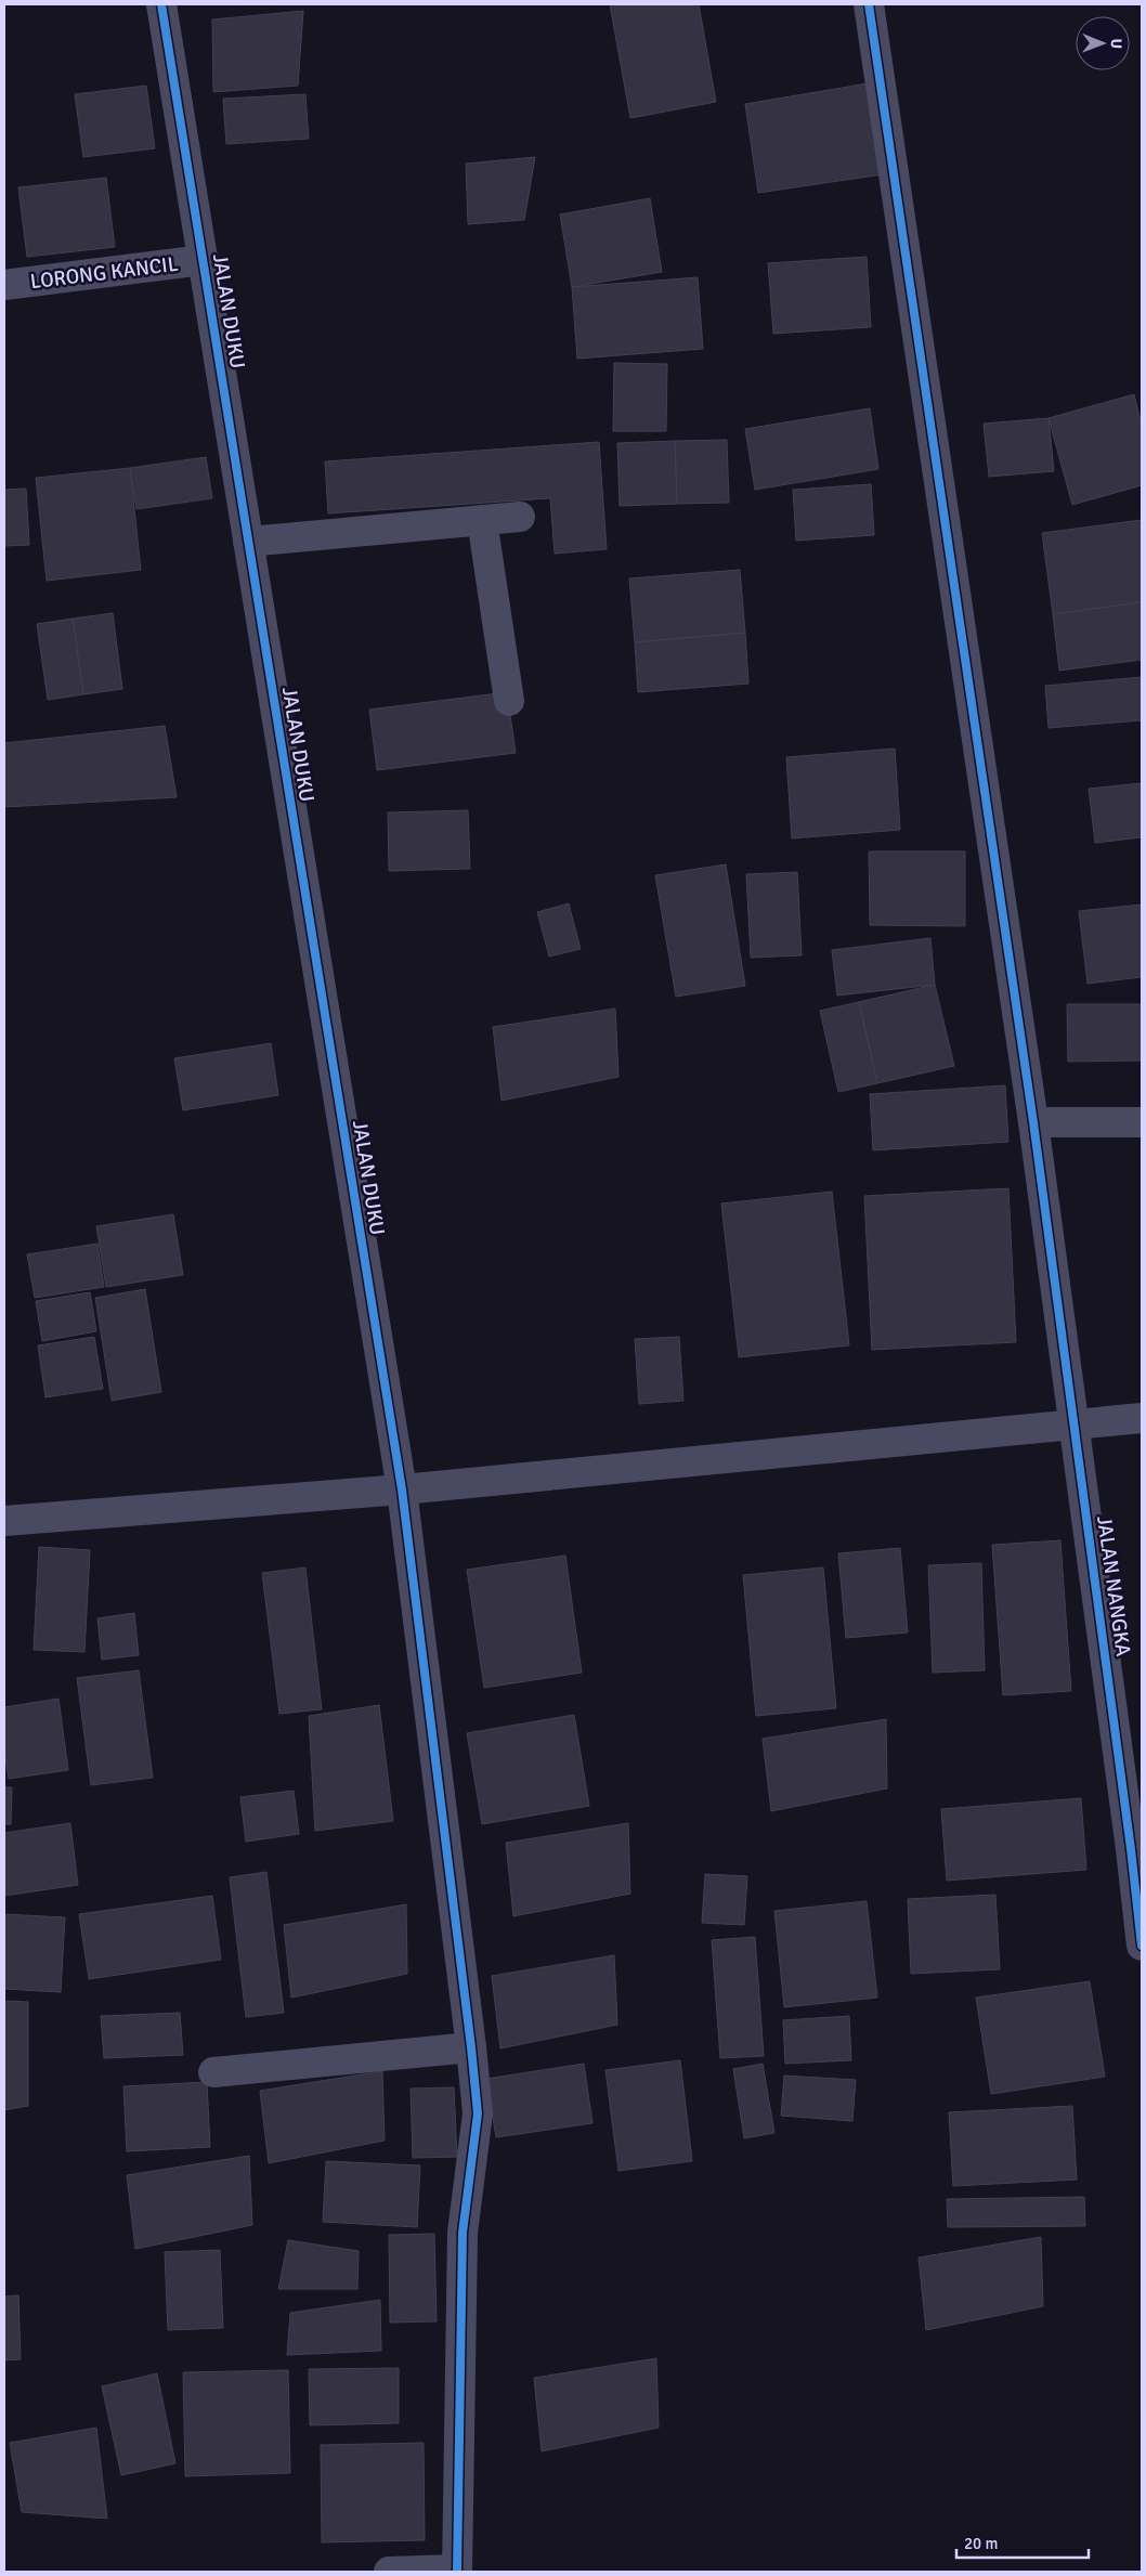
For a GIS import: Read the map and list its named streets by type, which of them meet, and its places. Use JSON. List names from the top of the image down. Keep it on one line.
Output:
{"streets":{"street":["LORONG KANCIL","JALAN DUKU","JALAN NANGKA"]},"crossings":[["LORONG KANCIL","JALAN DUKU"]],"scale_bar":"20 m","north":"right"}
